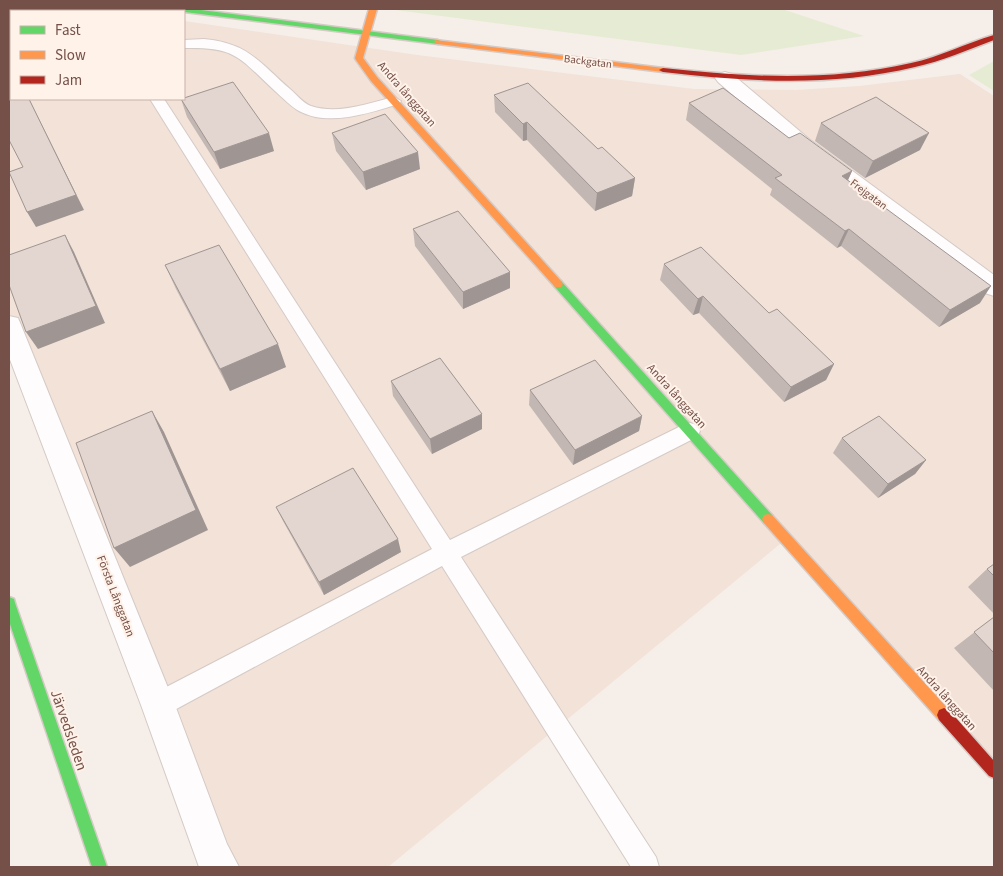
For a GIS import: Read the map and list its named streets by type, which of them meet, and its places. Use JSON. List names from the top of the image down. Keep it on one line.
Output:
{"streets":{"street":["Backgatan","Andra långgatan","Frejgatan","Första Långgatan","Järvedsleden"]},"crossings":[["Backgatan","Andra långgatan"],["Backgatan","Frejgatan"]],"legend":["Fast","Slow","Jam"]}
